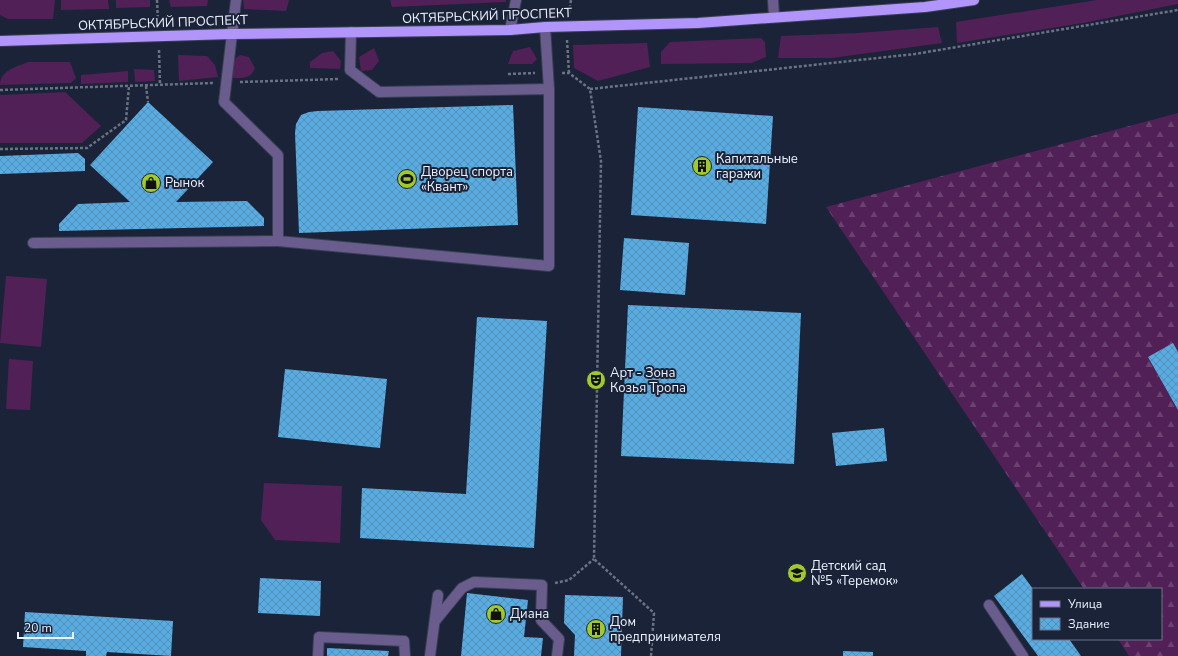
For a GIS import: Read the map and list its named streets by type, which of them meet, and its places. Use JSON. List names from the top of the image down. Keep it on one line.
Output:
{"streets":{"main road":["ОКТЯБРЬСКИЙ ПРОСПЕКТ"]},"places":{"building":["Капитальные гаражи","Дом предпринимателя"],"sports":["Дворец спорта «Квант»"],"shop":["Рынок","Диана"],"theatre":["Арт - Зона Козья Тропа"],"school or university":["Детский сад №5 «Теремок»"]},"legend":["Улица","Здание"],"scale_bar":"20 m"}
